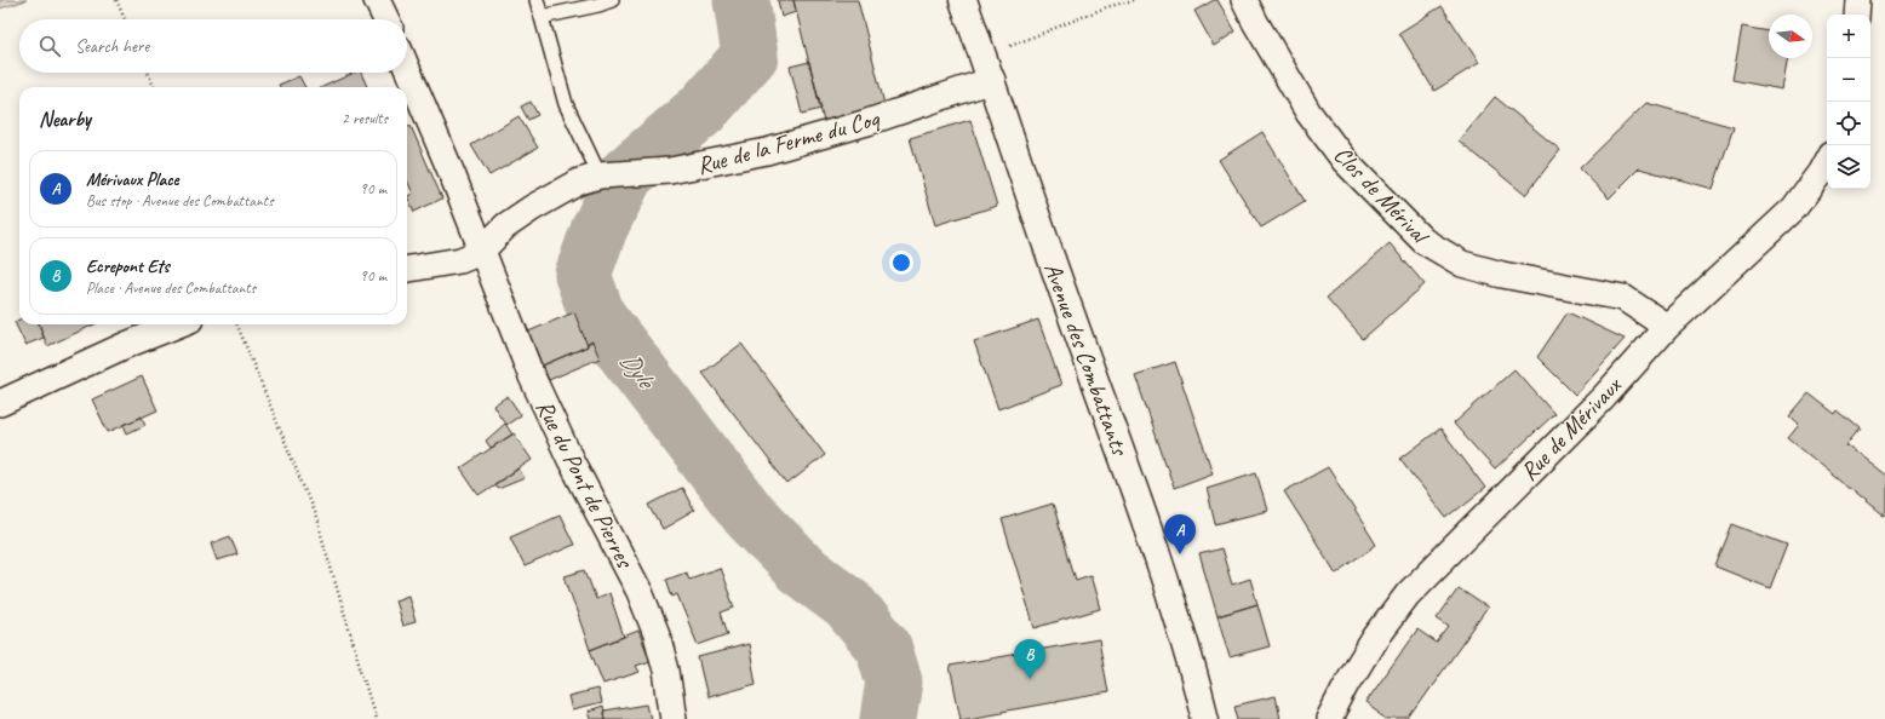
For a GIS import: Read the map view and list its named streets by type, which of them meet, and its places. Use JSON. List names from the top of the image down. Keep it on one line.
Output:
{"streets":{"main road":["Avenue des Combattants"],"street":["Rue de la Ferme du Coq","Clos de Mérival","Rue de Mérivaux","Rue du Pont de Pierres"]},"crossings":[["Rue de la Ferme du Coq","Avenue des Combattants"],["Clos de Mérival","Rue de Mérivaux"]],"water":["Dyle"],"north":"right","page":{"map_buttons":["+","−"],"search":"Search here","heading":["Nearby","2 results"],"list":[{"mark":"A","name":"Mérivaux Place","note":"Bus stop · Avenue des Combattants","value":"90 m"},{"mark":"B","name":"Ecrepont Ets","note":"Place · Avenue des Combattants","value":"90 m"}],"pins":["A","B"]}}
